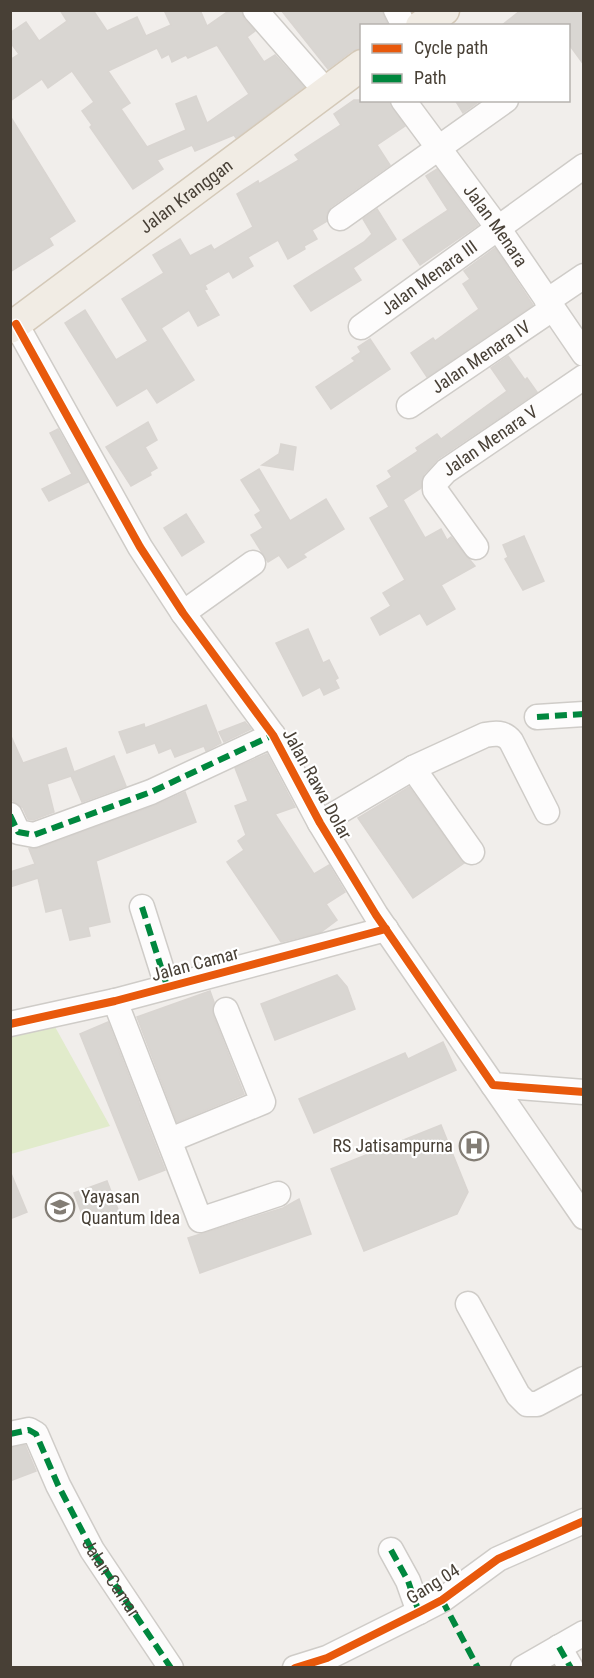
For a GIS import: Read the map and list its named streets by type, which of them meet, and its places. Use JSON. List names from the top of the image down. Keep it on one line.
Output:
{"streets":{"main road":["Jalan Kranggan"],"street":["Jalan Menara","Jalan Menara III","Jalan Menara IV","Jalan Menara V","Jalan Rawa Dolar","Jalan Camar","Gang 04"]},"crossings":[["Jalan Kranggan","Jalan Rawa Dolar"],["Jalan Menara","Jalan Menara III"],["Jalan Menara","Jalan Menara IV"],["Jalan Rawa Dolar","Jalan Camar"]],"places":{"hospital":["RS Jatisampurna"],"school or university":["Yayasan Quantum Idea"]},"legend":["Cycle path","Path"]}
